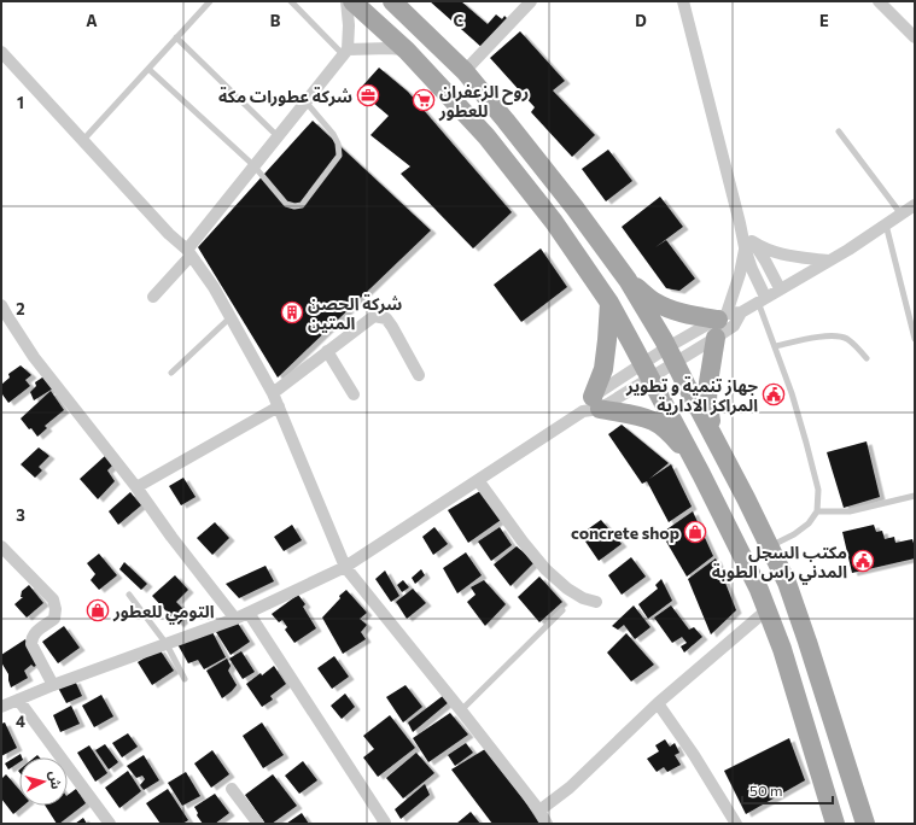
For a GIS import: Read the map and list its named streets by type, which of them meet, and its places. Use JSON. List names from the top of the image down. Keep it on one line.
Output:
{"places":{"office":["شركة عطورات مكة"],"supermarket":["روح الزعفران للعطور"],"building":["شركة الحصن المتين"],"public building":["جهاز تنمية و تطوير المراكز الادارية","مكتب السجل المدني راس الطوبة"],"shop":["concrete shop","التومي للعطور"]},"scale_bar":"50 m","north":"right","grid":{"columns":["A","B","C","D","E"],"rows":["1","2","3","4"]}}
